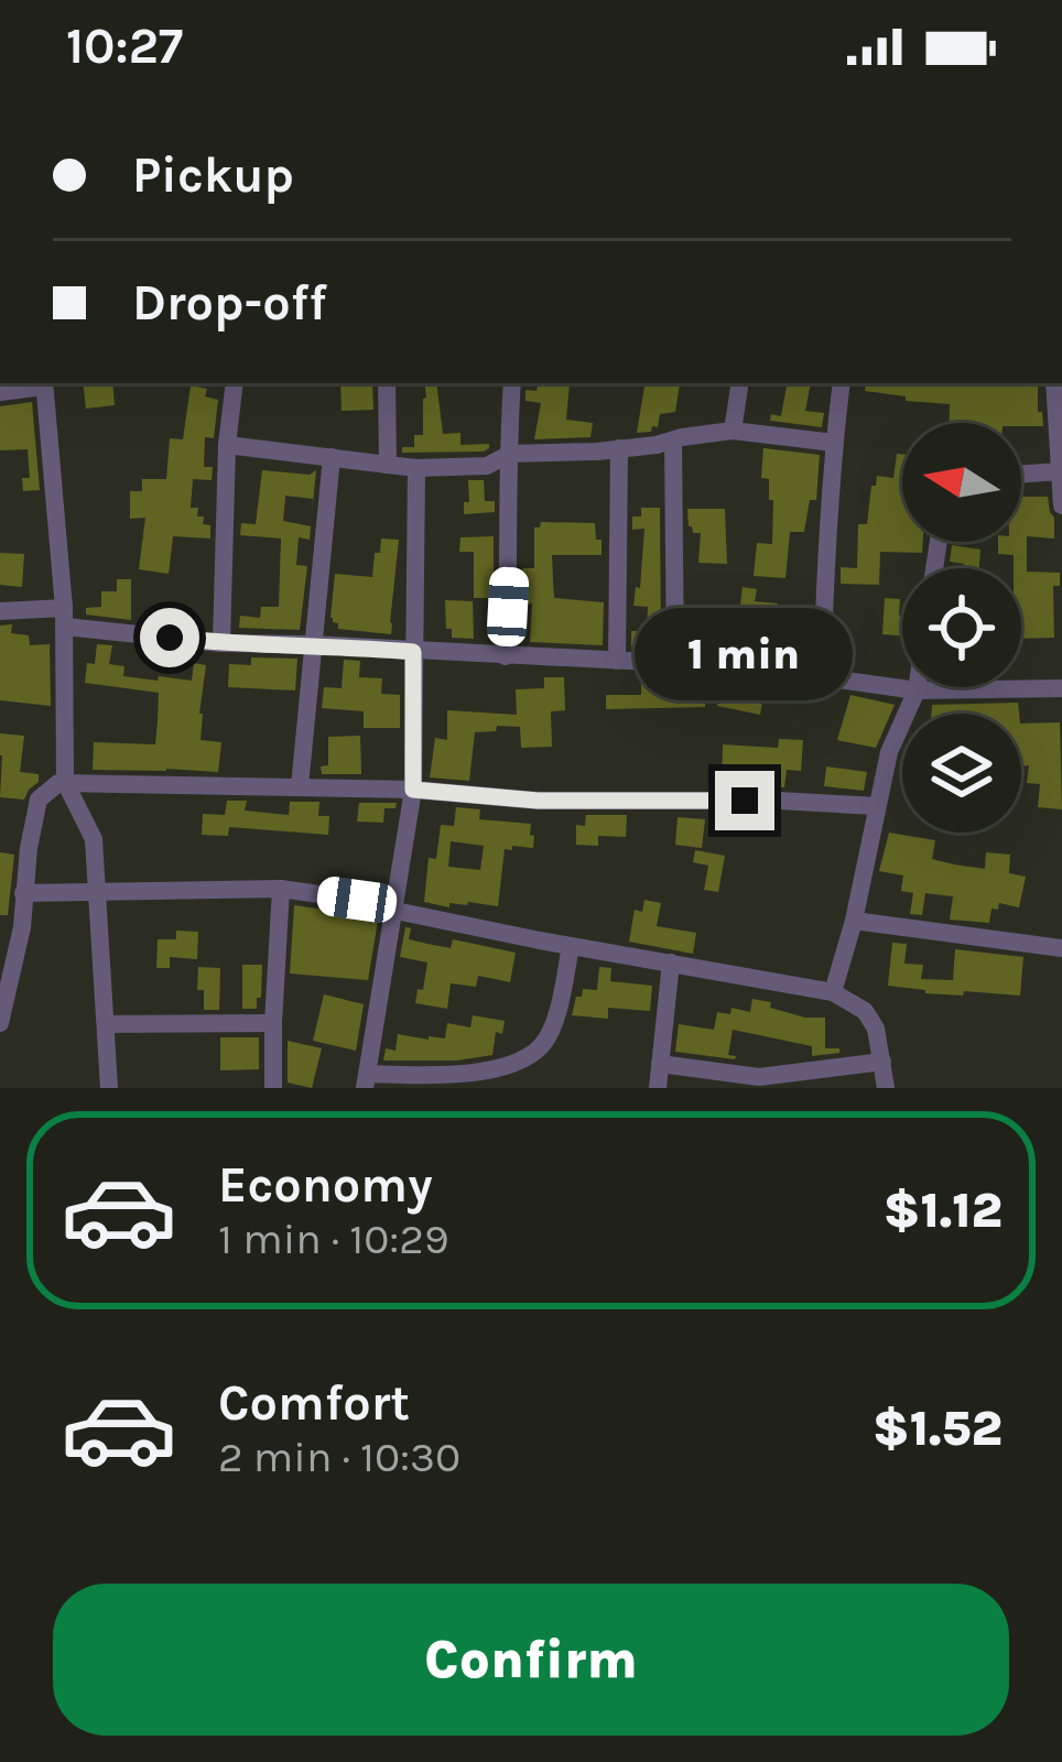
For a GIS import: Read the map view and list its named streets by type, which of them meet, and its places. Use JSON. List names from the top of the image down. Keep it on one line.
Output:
{"north":"left","page":{"status":"10:27","banner":["Pickup","Drop-off"],"bubble":"1 min","list":[{"name":"Economy","note":"1 min · 10:29","value":"$1.12"},{"name":"Comfort","note":"2 min · 10:30","value":"$1.52"}],"buttons":"Confirm"}}
